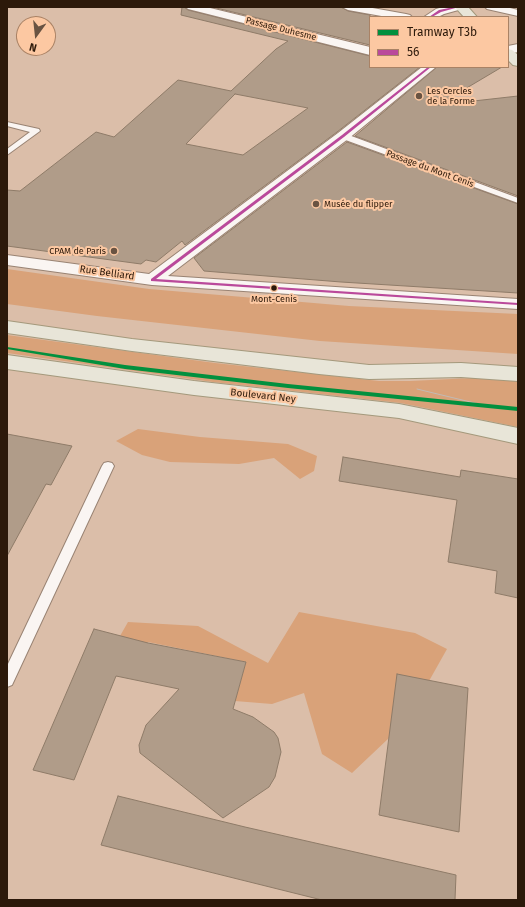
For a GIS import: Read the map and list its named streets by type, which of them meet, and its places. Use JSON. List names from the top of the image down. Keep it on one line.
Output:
{"streets":{"main road":["Boulevard Ney"],"street":["Passage Duhesme","Rue Belliard"],"lane":["Passage du Mont Cenis"]},"places":["Les Cercles de la Forme","Musée du flipper","CPAM de Paris","Mont-Cenis"],"lines":["transit line 56","tram line T3b"],"legend":["Tramway T3b","56"],"north":"bottom"}
